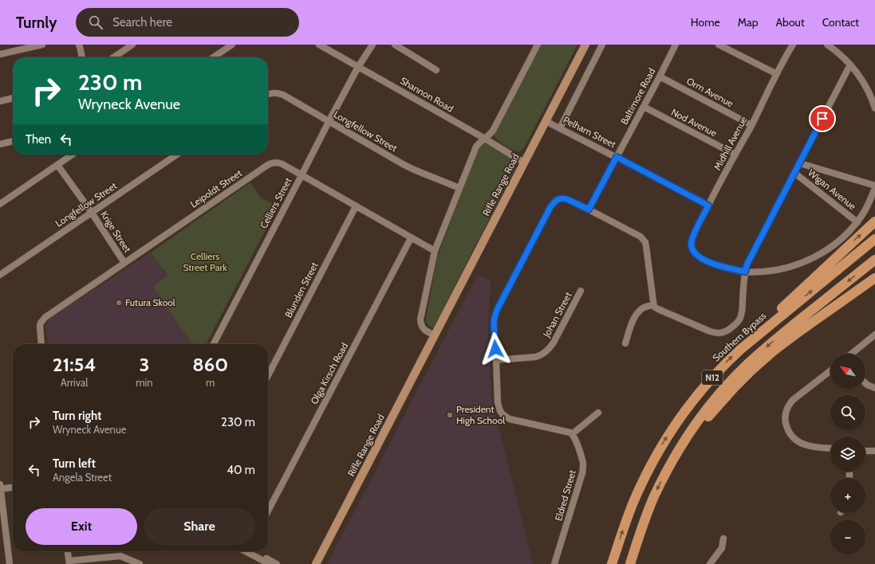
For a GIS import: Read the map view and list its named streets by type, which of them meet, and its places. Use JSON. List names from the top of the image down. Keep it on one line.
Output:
{"streets":{"highway":["Southern Bypass","N12"],"main road":["Rifle Range Road"],"street":["Orm Avenue","Shannon Road","Baltimore Road","Nod Avenue","Longfellow Street","Pelham Street","Midhill Avenue","Leipoldt Street","Wigan Avenue","Celliers Street","Krige Street","Blunden Street","Johan Street","Olga Kirsch Road","Eldred Street"]},"crossings":[["Orm Avenue","Baltimore Road"],["Orm Avenue","Midhill Avenue"],["Shannon Road","Rifle Range Road"],["Shannon Road","Celliers Street"],["Baltimore Road","Nod Avenue"],["Baltimore Road","Pelham Street"],["Nod Avenue","Midhill Avenue"],["Longfellow Street","Celliers Street"],["Longfellow Street","Krige Street"],["Pelham Street","Midhill Avenue"],["Pelham Street","Rifle Range Road"],["Leipoldt Street","Celliers Street"],["Leipoldt Street","Krige Street"],["Leipoldt Street","Blunden Street"],["Leipoldt Street","Olga Kirsch Road"]],"parks":["Celliers Street Park"],"places":["Futura Skool","President High School"],"north":"top left","page":{"header":"Turnly","search":"Search here","nav":["Home","Map","About","Contact"],"turn":["230 m","Wryneck Avenue"],"then":"Then","eta":["21:54","Arrival","3","min","860","m"],"map_buttons":["+","−"],"list":[{"name":"Turn right","note":"Wryneck Avenue","value":"230 m"},{"name":"Turn left","note":"Angela Street","value":"40 m"}],"buttons":["Exit","Share"]}}
